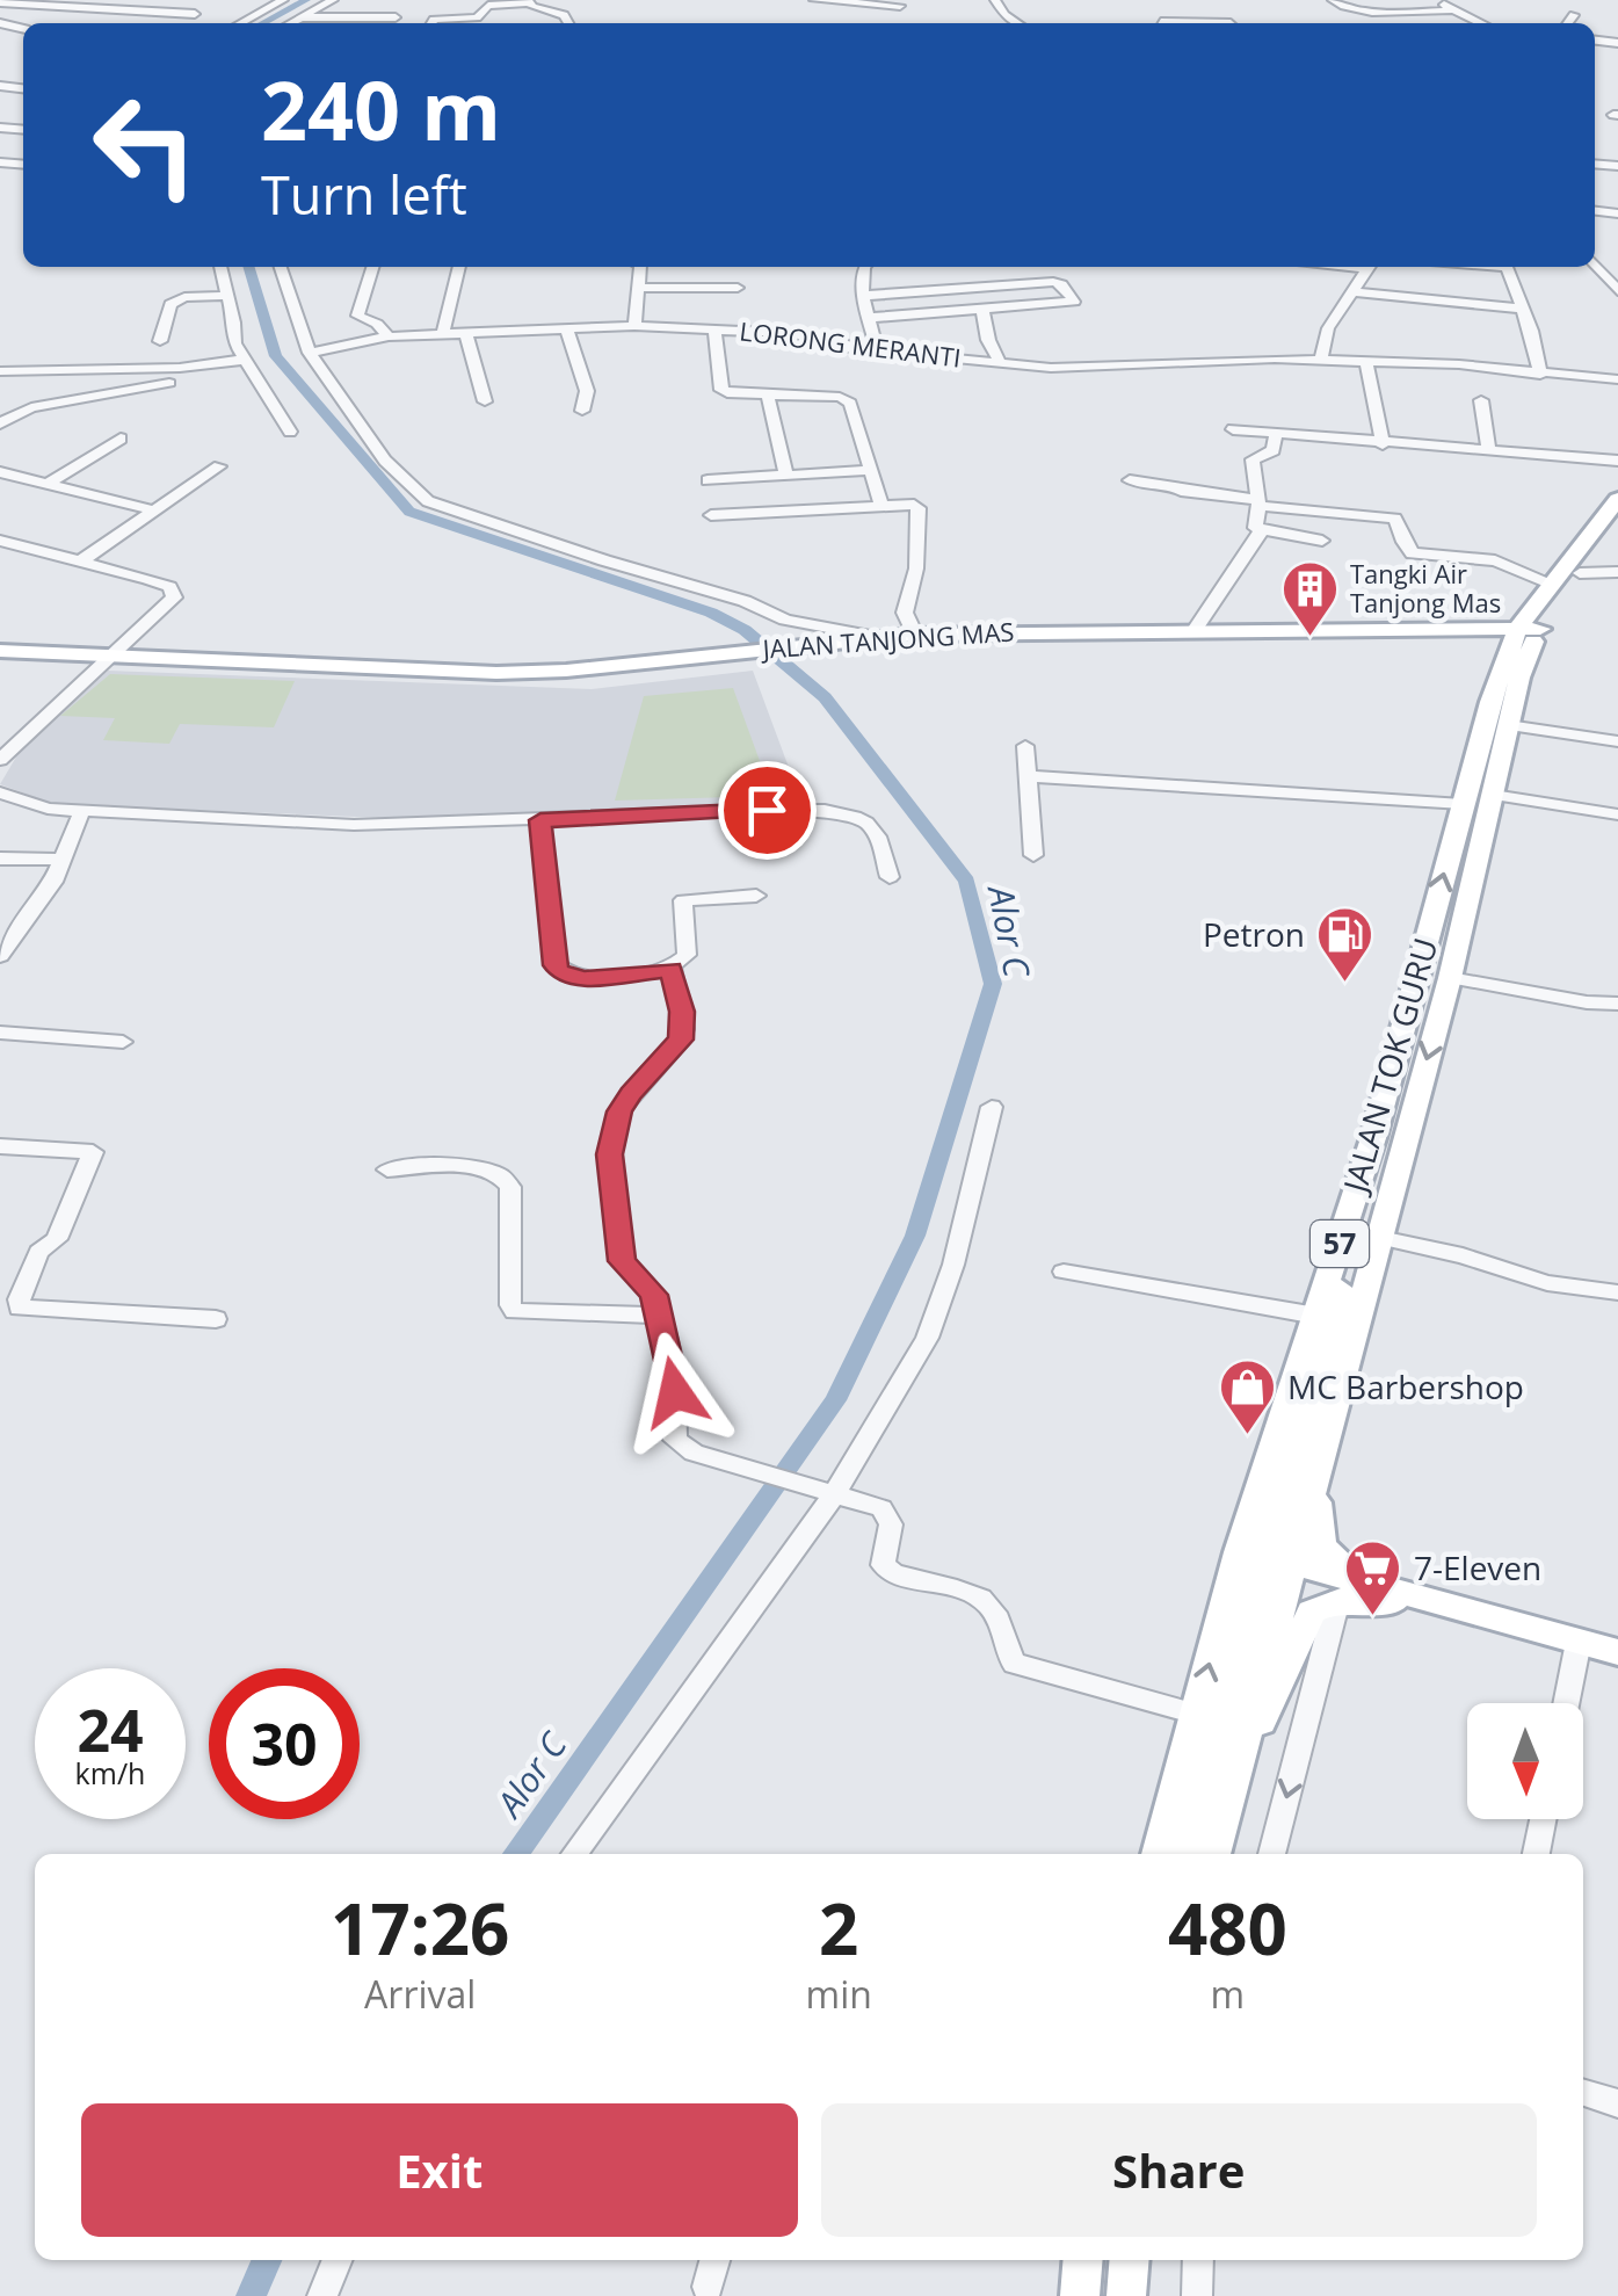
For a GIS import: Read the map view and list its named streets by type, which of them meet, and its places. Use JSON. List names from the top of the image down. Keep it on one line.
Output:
{"streets":{"main road":["JALAN TANJONG MAS","JALAN TOK GURU","57"],"street":["LORONG MERANTI"]},"crossings":[["JALAN TANJONG MAS","JALAN TOK GURU"]],"water":["Alor C"],"places":{"building":["Tangki Air Tanjong Mas"],"fuel station":["Petron"],"shop":["MC Barbershop"],"supermarket":["7-Eleven"]},"north":"bottom","page":{"turn":["240 m","Turn left"],"speed":"24 km/h","limit":"30","eta":["17:26","Arrival","2","min","480","m"],"buttons":["Exit","Share"]}}
